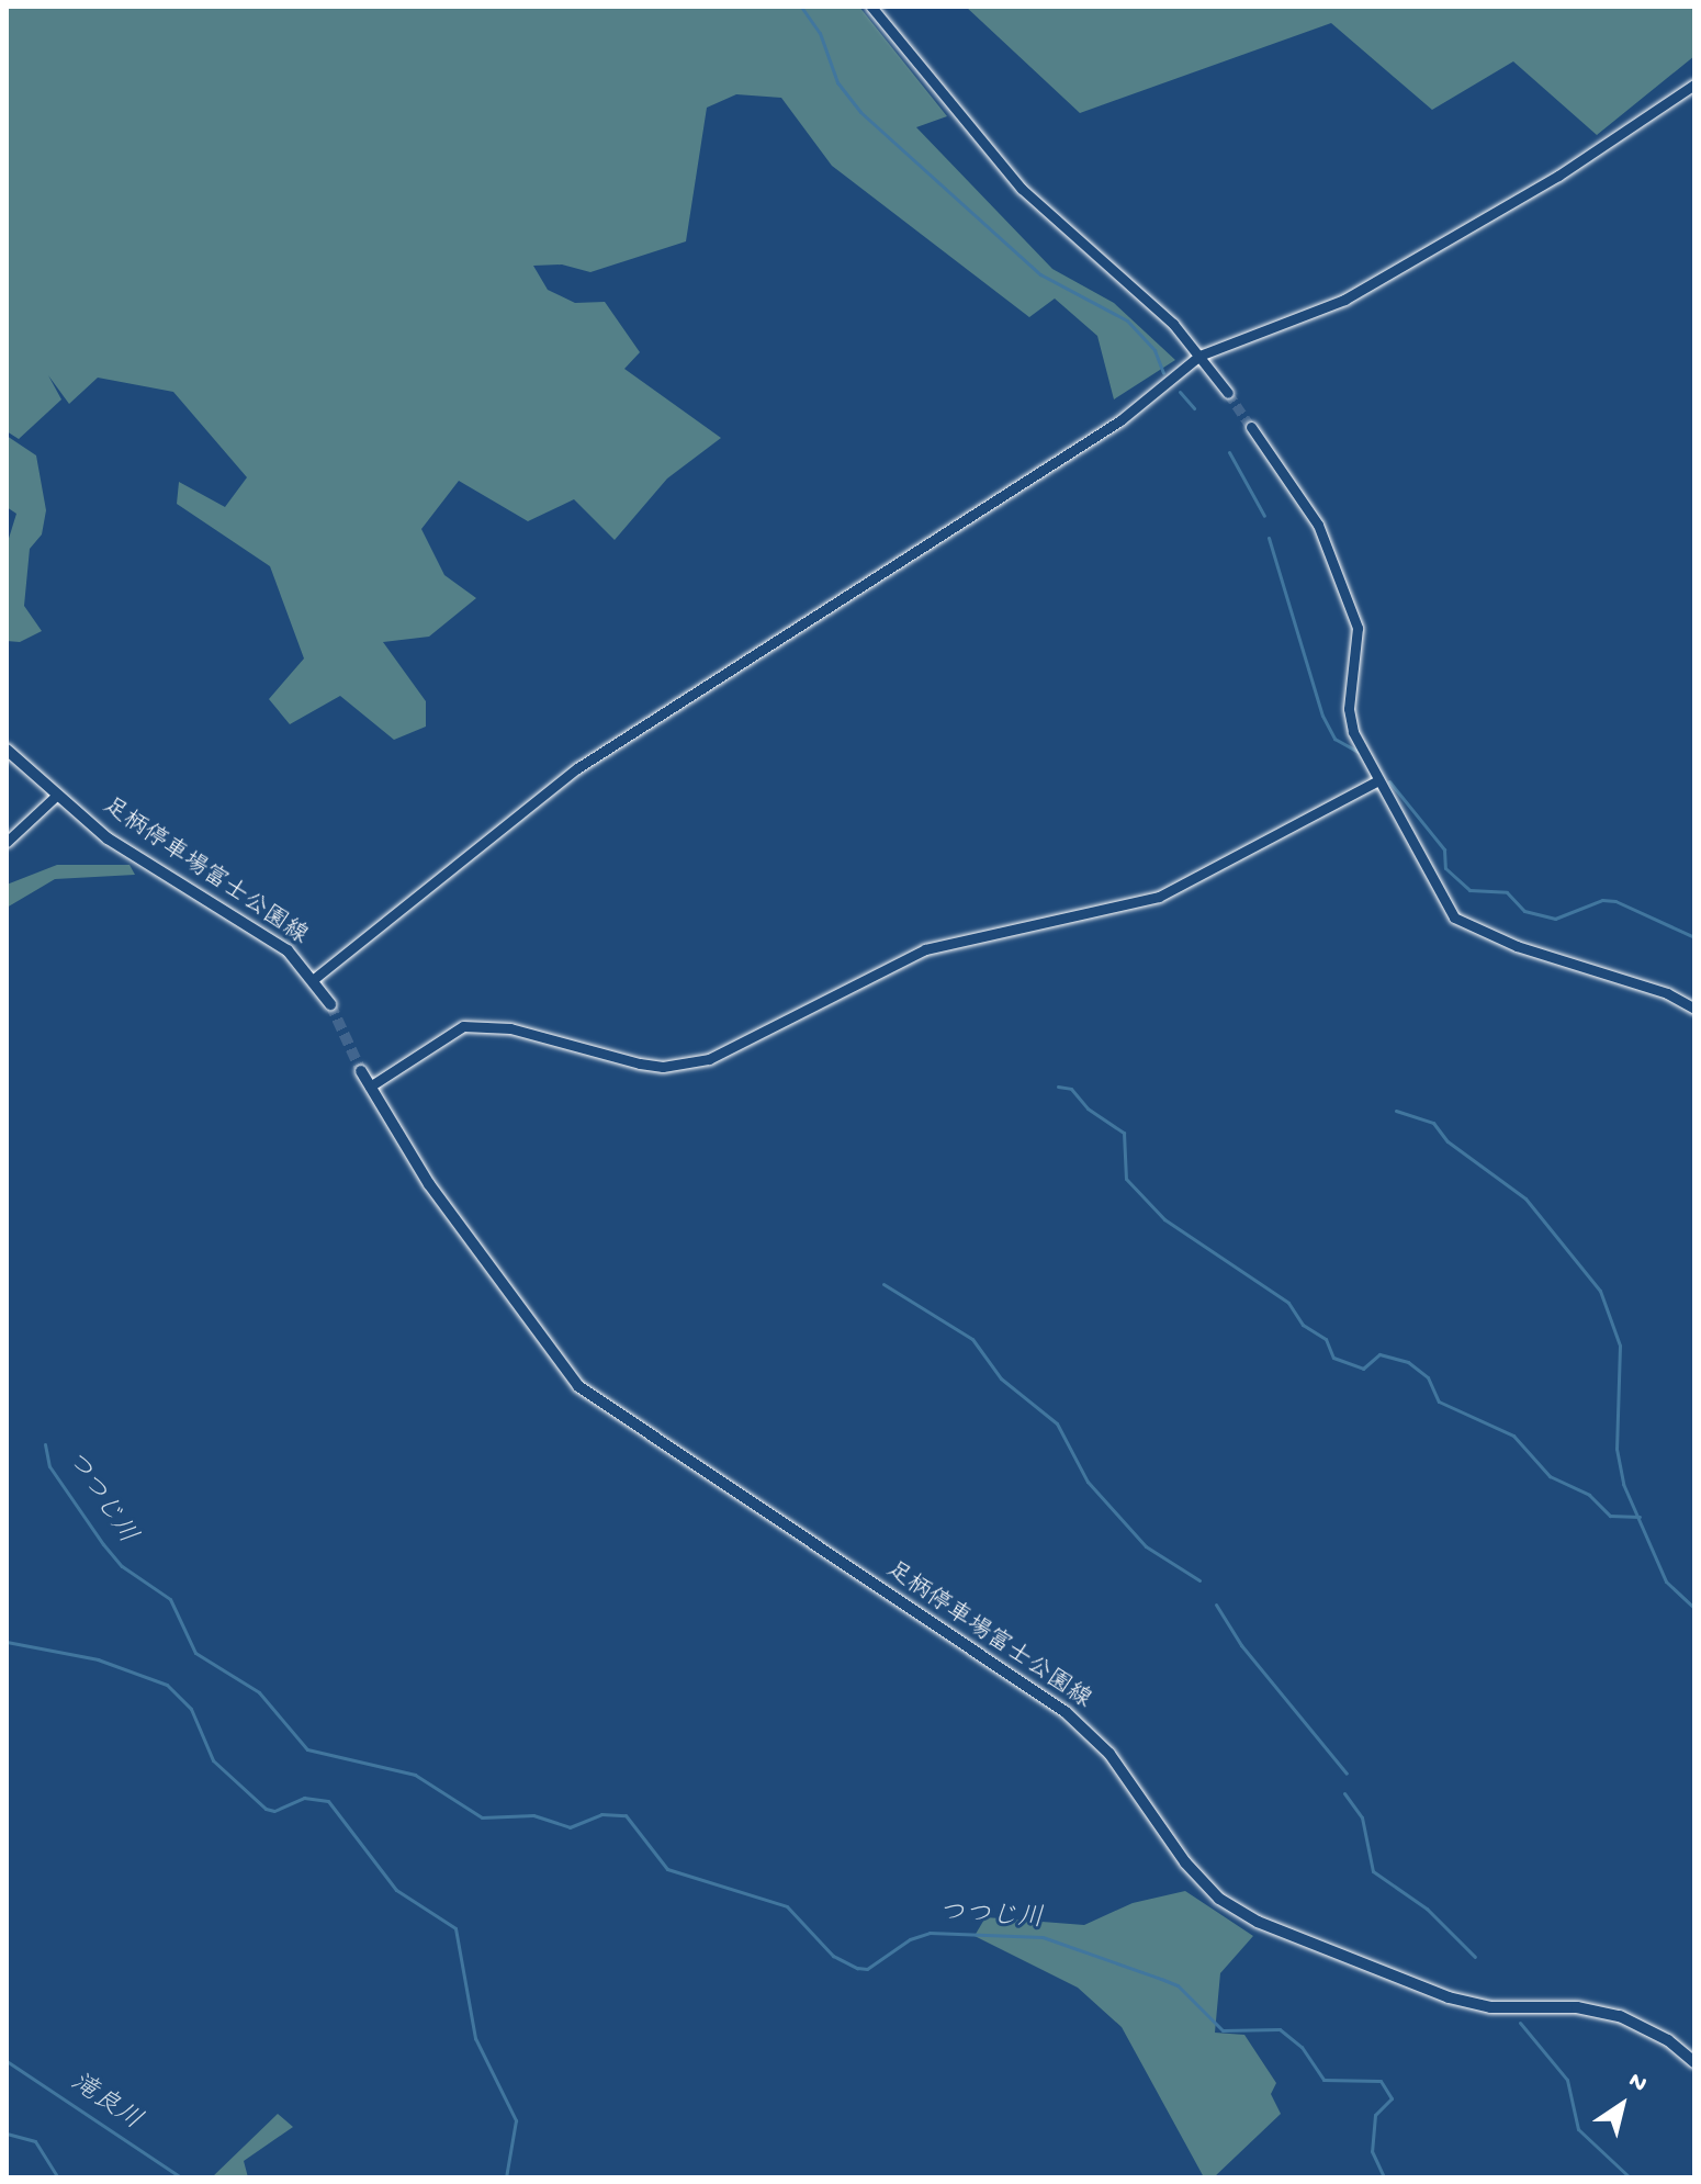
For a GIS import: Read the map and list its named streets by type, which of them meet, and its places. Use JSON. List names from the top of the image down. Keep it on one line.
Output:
{"streets":{"main road":["足柄停車場富士公園線"]},"water":["つつじ川","滝良川"],"north":"top right"}
